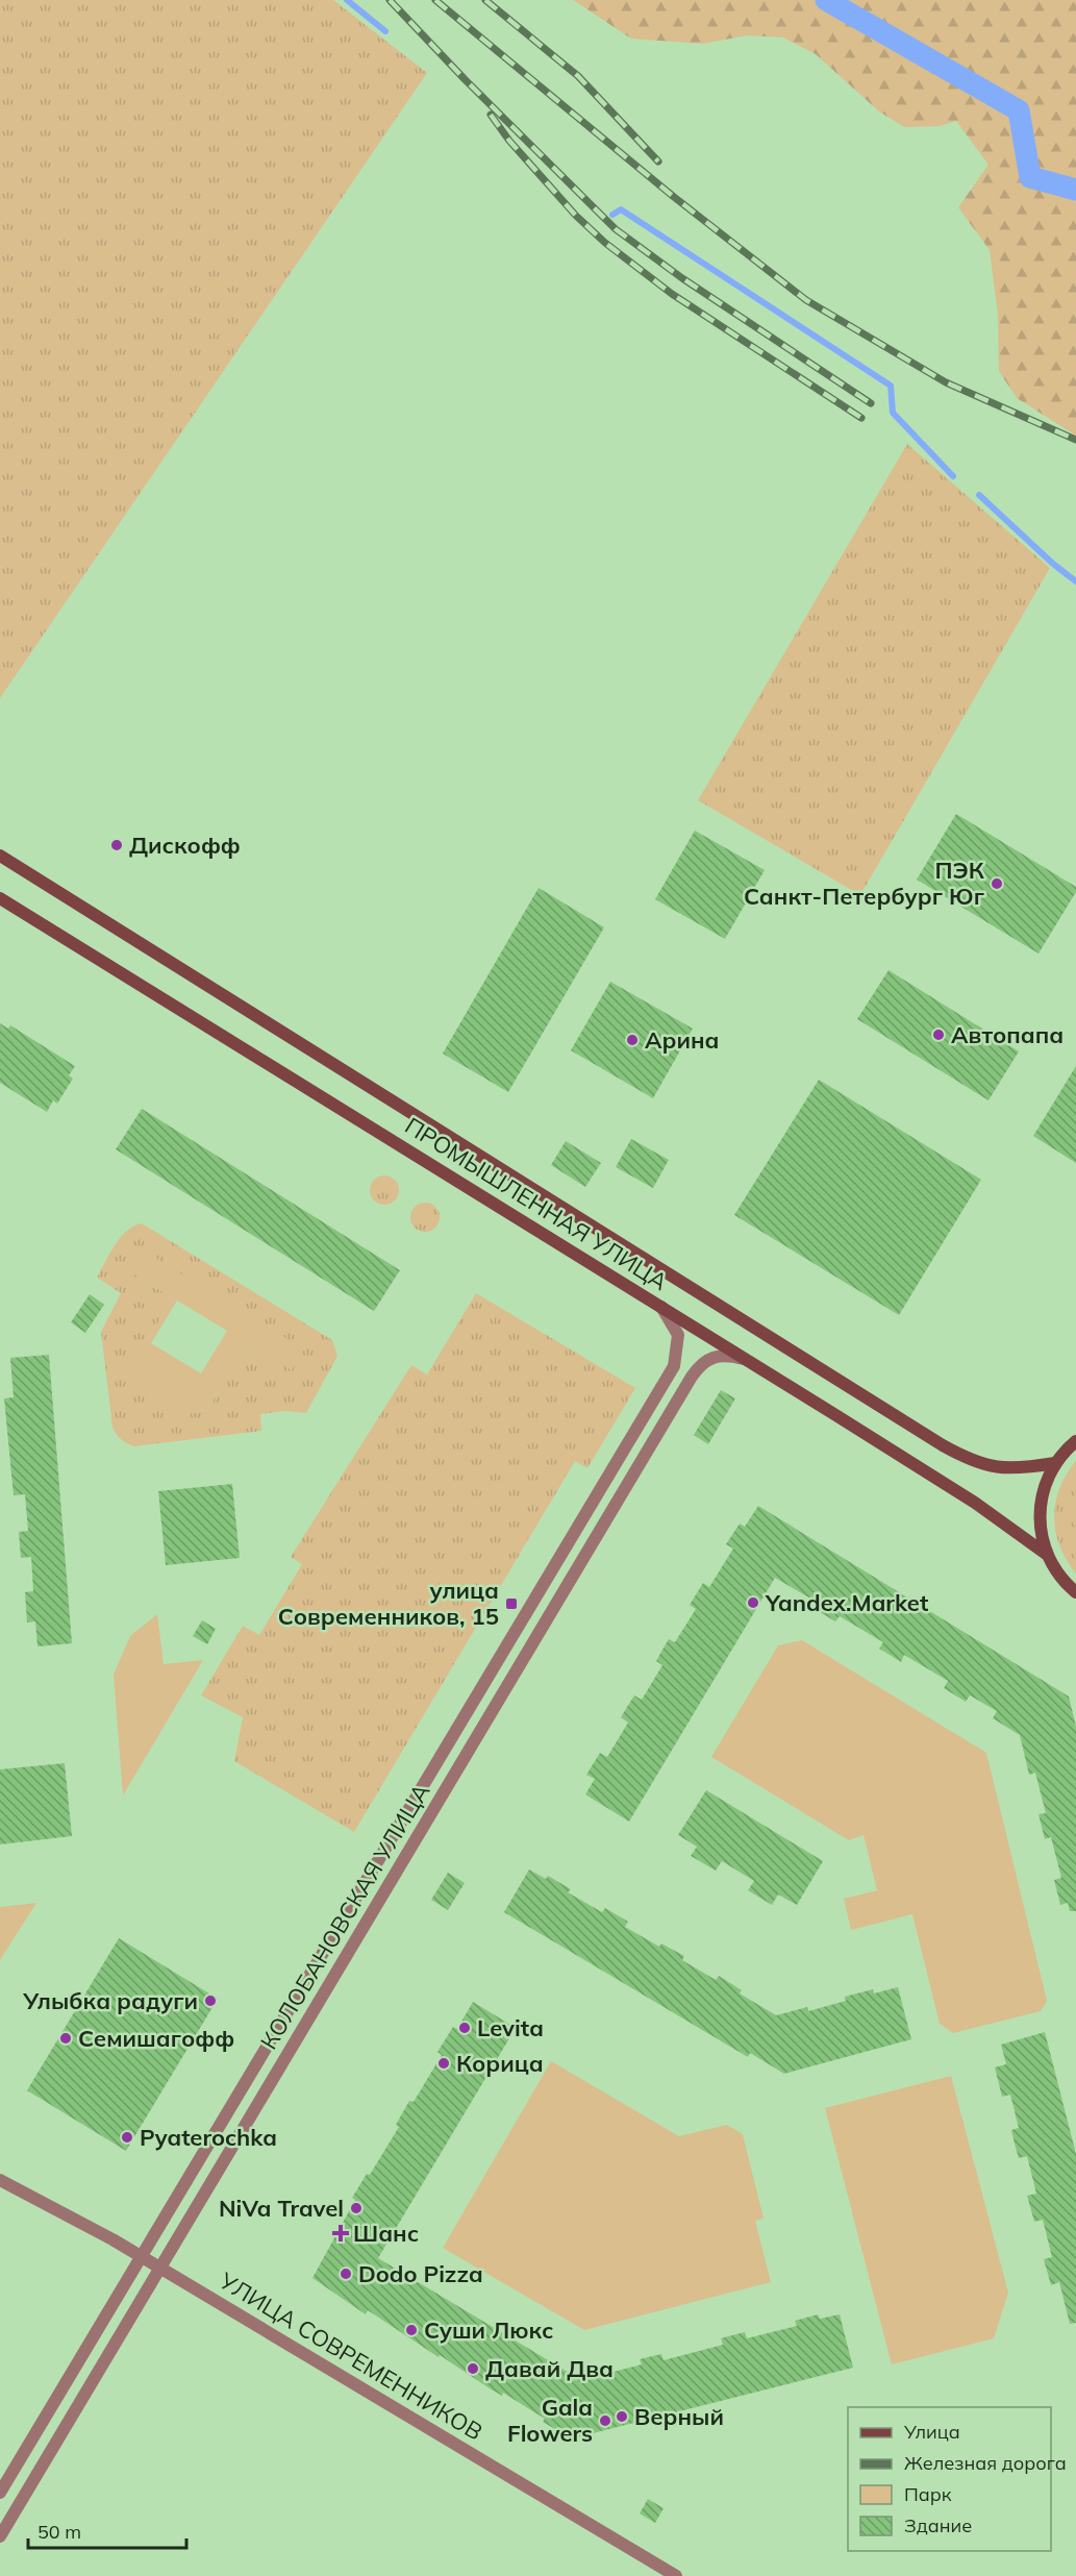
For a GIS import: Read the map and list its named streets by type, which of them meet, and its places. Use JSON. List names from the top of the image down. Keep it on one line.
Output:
{"streets":{"street":["ПРОМЫШЛЕННАЯ УЛИЦА","КОЛОБАНОВСКАЯ УЛИЦА","УЛИЦА СОВРЕМЕННИКОВ"]},"crossings":[["ПРОМЫШЛЕННАЯ УЛИЦА","КОЛОБАНОВСКАЯ УЛИЦА"],["КОЛОБАНОВСКАЯ УЛИЦА","УЛИЦА СОВРЕМЕННИКОВ"]],"places":{"other":["Дискофф","ПЭК Санкт-Петербург Юг","Автопапа","Арина","Yandex.Market","Улыбка радуги","Levita","Семишагофф","Корица","Pyaterochka","NiVa Travel","Dodo Pizza","Суши Люкс","Давай Два","Верный","Gala Flowers"],"transit":["улица Современников, 15"],"health":["Шанс"]},"legend":["Улица","Железная дорога","Парк","Здание"],"scale_bar":"50 m"}
